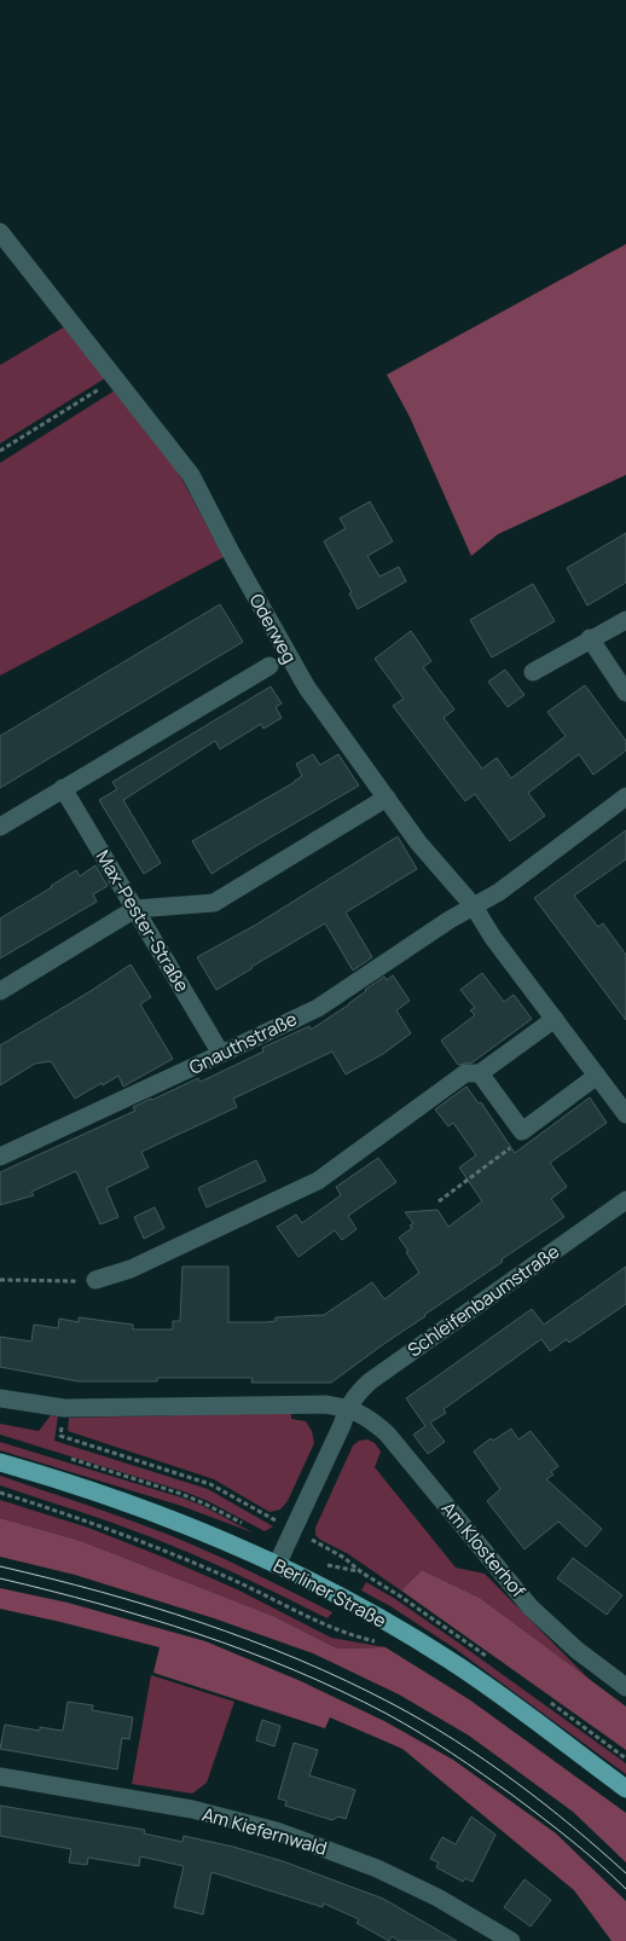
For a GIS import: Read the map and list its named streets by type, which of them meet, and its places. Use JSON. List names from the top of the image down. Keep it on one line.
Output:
{"streets":{"main road":["Berliner Straße"],"street":["Oderweg","Max-Pester-Straße","Gnauthstraße","Schleifenbaumstraße","Am Klosterhof","Am Kiefernwald"]},"crossings":[["Oderweg","Gnauthstraße"],["Max-Pester-Straße","Gnauthstraße"],["Schleifenbaumstraße","Am Klosterhof"],["Schleifenbaumstraße","Berliner Straße"]]}
